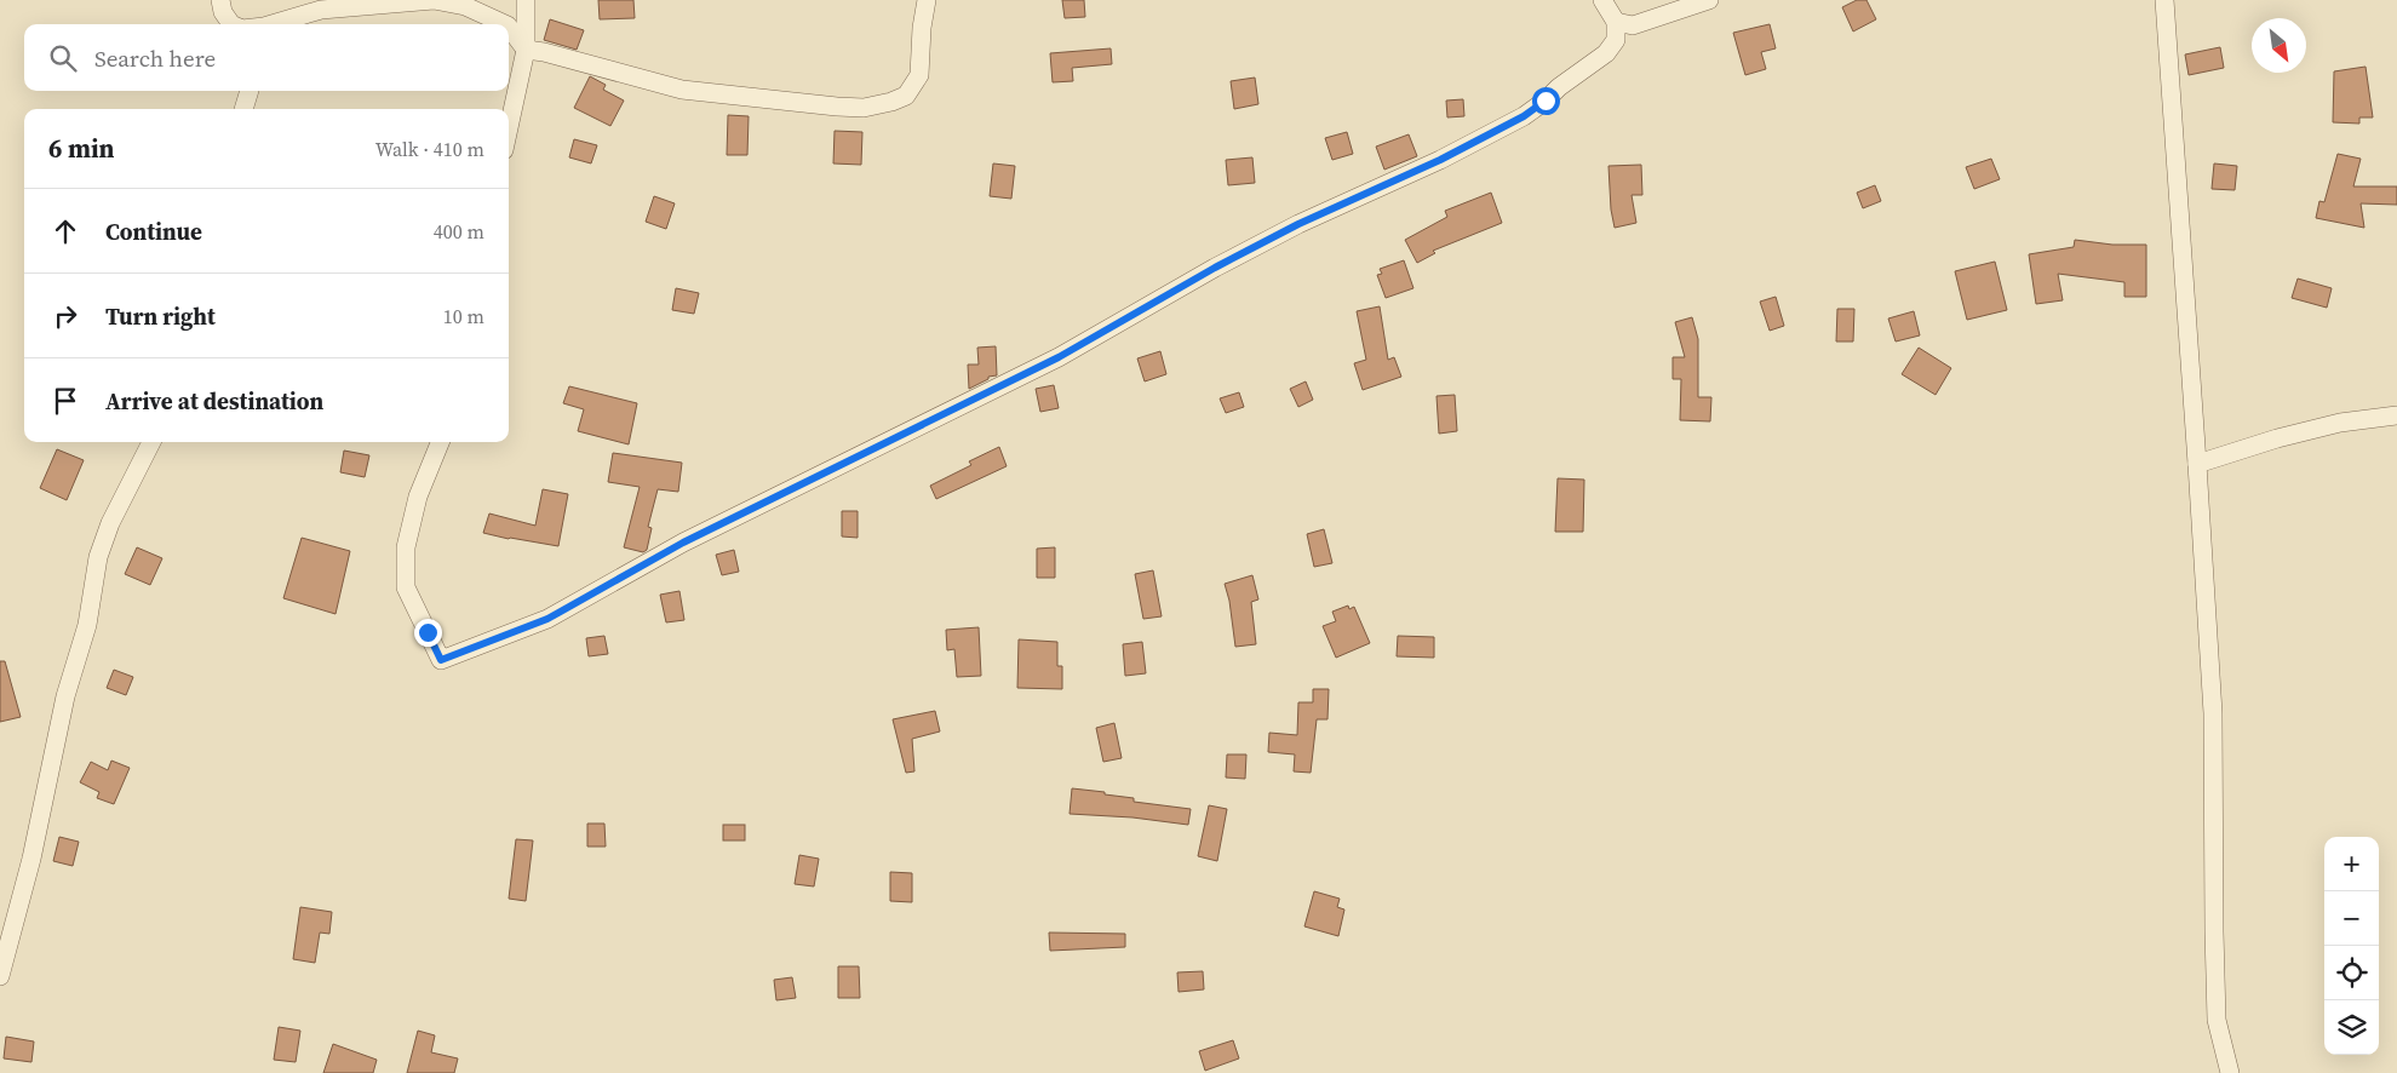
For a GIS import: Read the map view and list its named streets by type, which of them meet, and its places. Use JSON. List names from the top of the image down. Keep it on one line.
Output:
{"north":"bottom right","page":{"search":"Search here","heading":["6 min","Walk · 410 m"],"list":[["Continue","400 m"],["Turn right","10 m"],"Arrive at destination"],"map_buttons":["+","−"]}}
